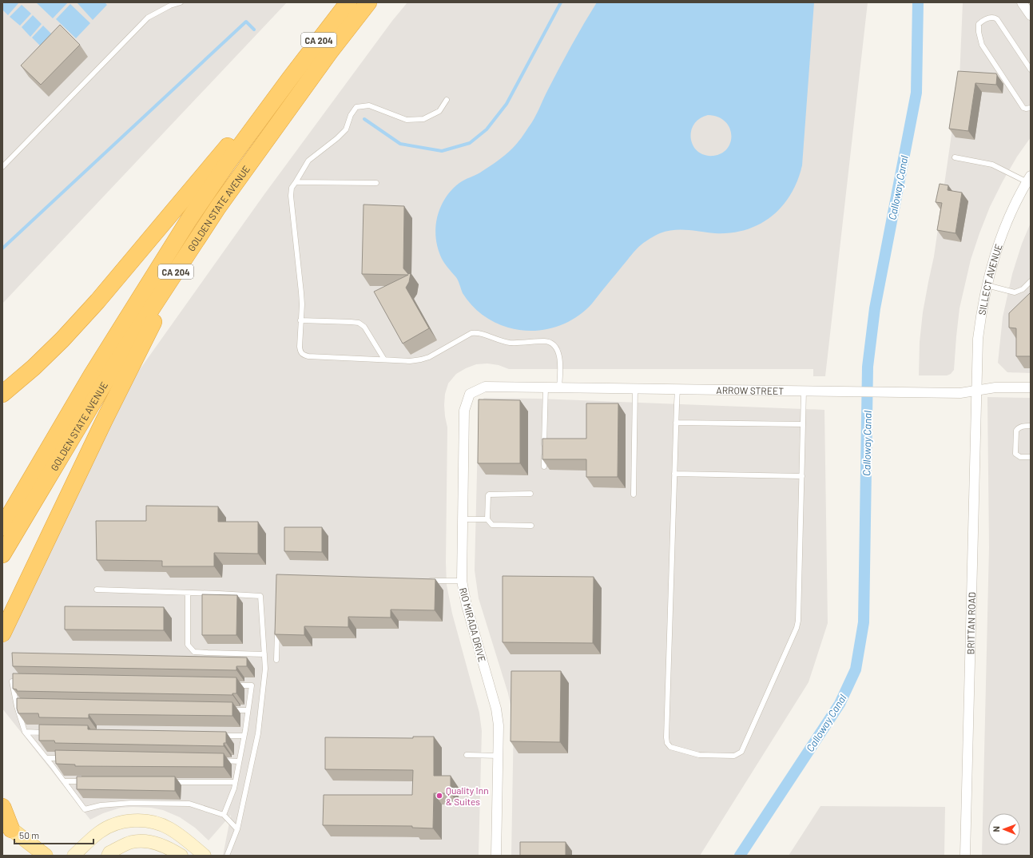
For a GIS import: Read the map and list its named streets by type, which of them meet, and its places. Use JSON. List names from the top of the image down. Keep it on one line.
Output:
{"streets":{"highway":["CA 204","GOLDEN STATE AVENUE"],"street":["SILLECT AVENUE","ARROW STREET","BRITTAN ROAD","RIO MIRADA DRIVE"]},"crossings":[["SILLECT AVENUE","ARROW STREET"],["SILLECT AVENUE","BRITTAN ROAD"],["ARROW STREET","BRITTAN ROAD"],["ARROW STREET","RIO MIRADA DRIVE"]],"water":["Calloway Canal"],"places":["Quality Inn & Suites"],"scale_bar":"50 m","north":"left"}
